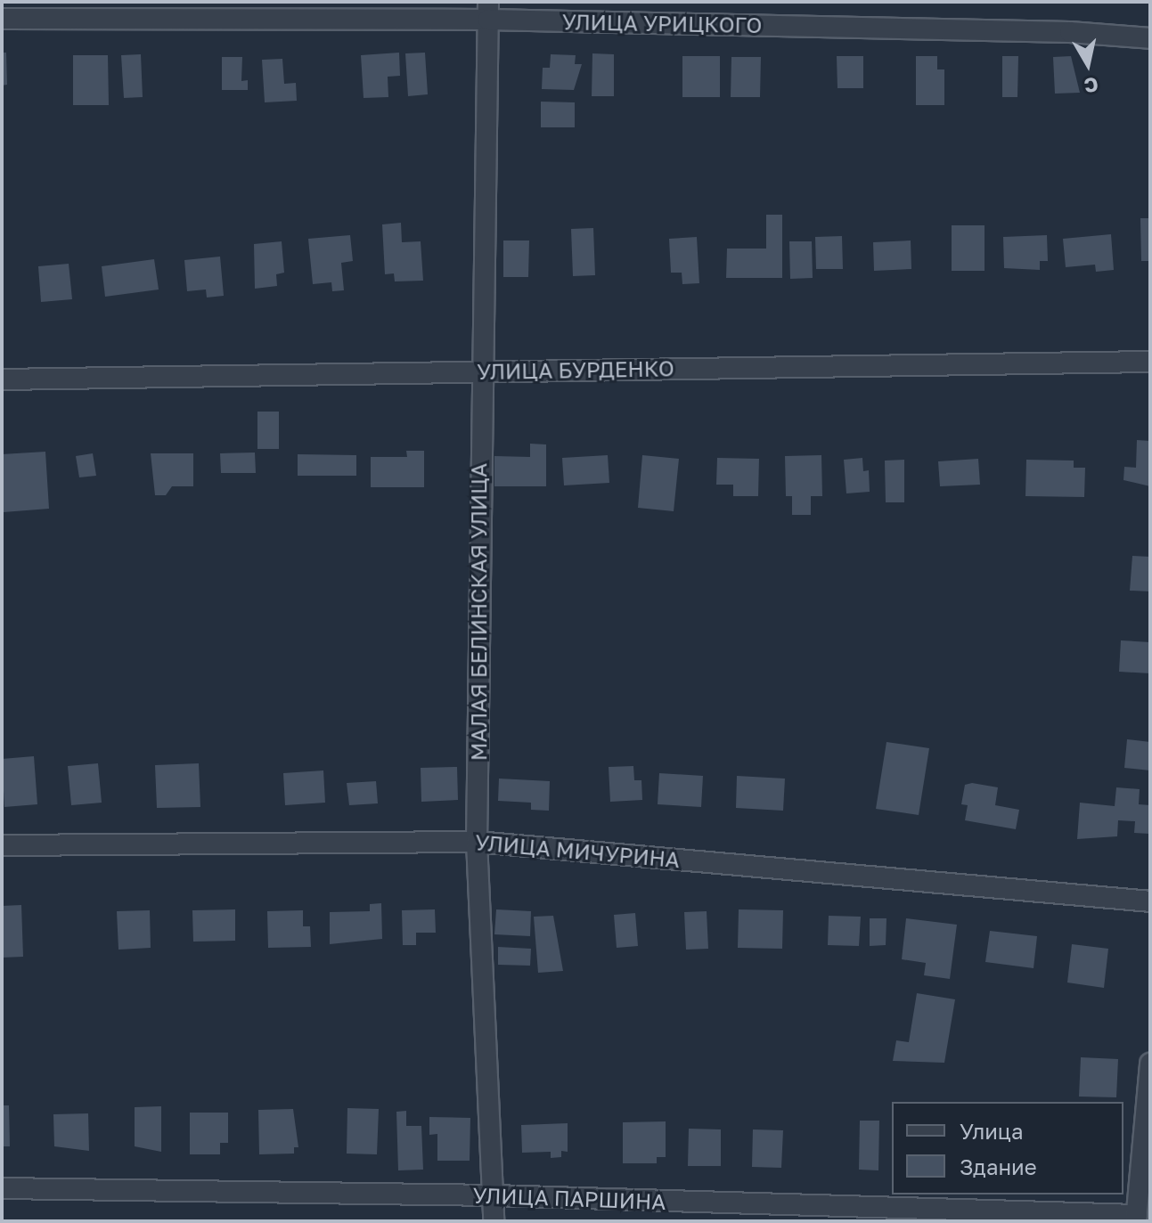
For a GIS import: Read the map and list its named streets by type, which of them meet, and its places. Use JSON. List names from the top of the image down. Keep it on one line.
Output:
{"streets":{"street":["УЛИЦА УРИЦКОГО","УЛИЦА БУРДЕНКО","МАЛАЯ БЕЛИНСКАЯ УЛИЦА","УЛИЦА МИЧУРИНА","УЛИЦА ПАРШИНА"]},"crossings":[["УЛИЦА УРИЦКОГО","МАЛАЯ БЕЛИНСКАЯ УЛИЦА"],["УЛИЦА БУРДЕНКО","МАЛАЯ БЕЛИНСКАЯ УЛИЦА"],["МАЛАЯ БЕЛИНСКАЯ УЛИЦА","УЛИЦА МИЧУРИНА"],["МАЛАЯ БЕЛИНСКАЯ УЛИЦА","УЛИЦА ПАРШИНА"]],"legend":["Улица","Здание"],"north":"bottom"}
